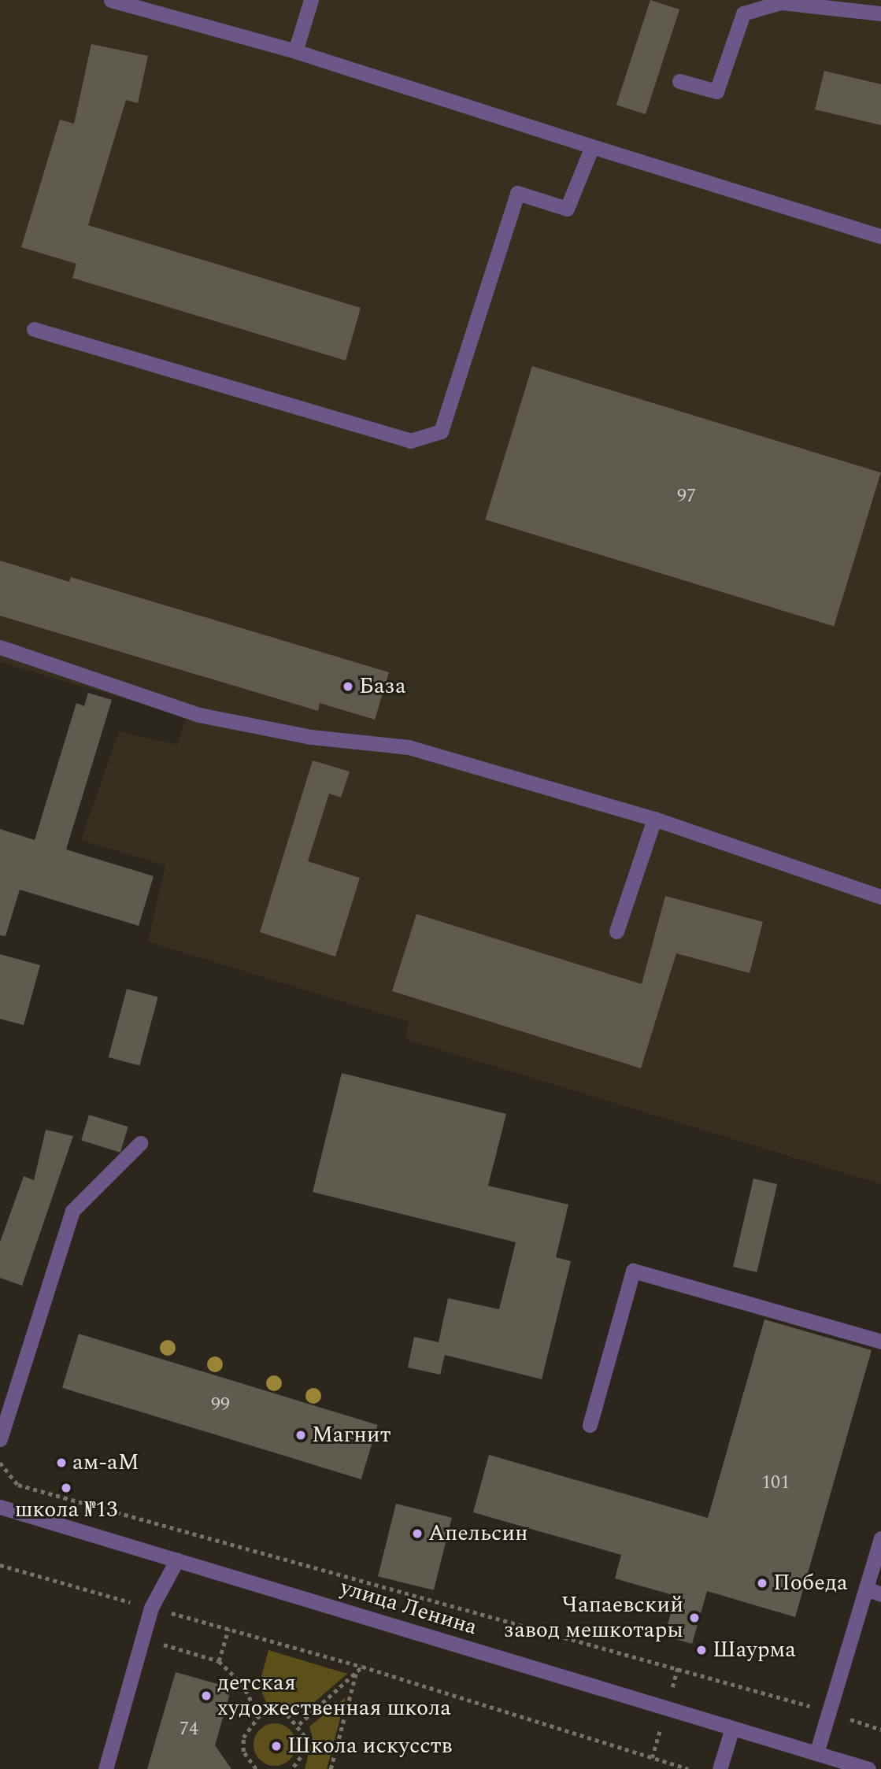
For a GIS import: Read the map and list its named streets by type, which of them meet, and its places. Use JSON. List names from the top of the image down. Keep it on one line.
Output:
{"streets":{"street":["улица Ленина"]},"places":["База","Магнит","ам-аМ","школа №13","Апельсин","Победа","Чапаевский завод мешкотары","Шаурма","детская художественная школа","Школа искусств"],"house_numbers":["97","99","101","74"]}
